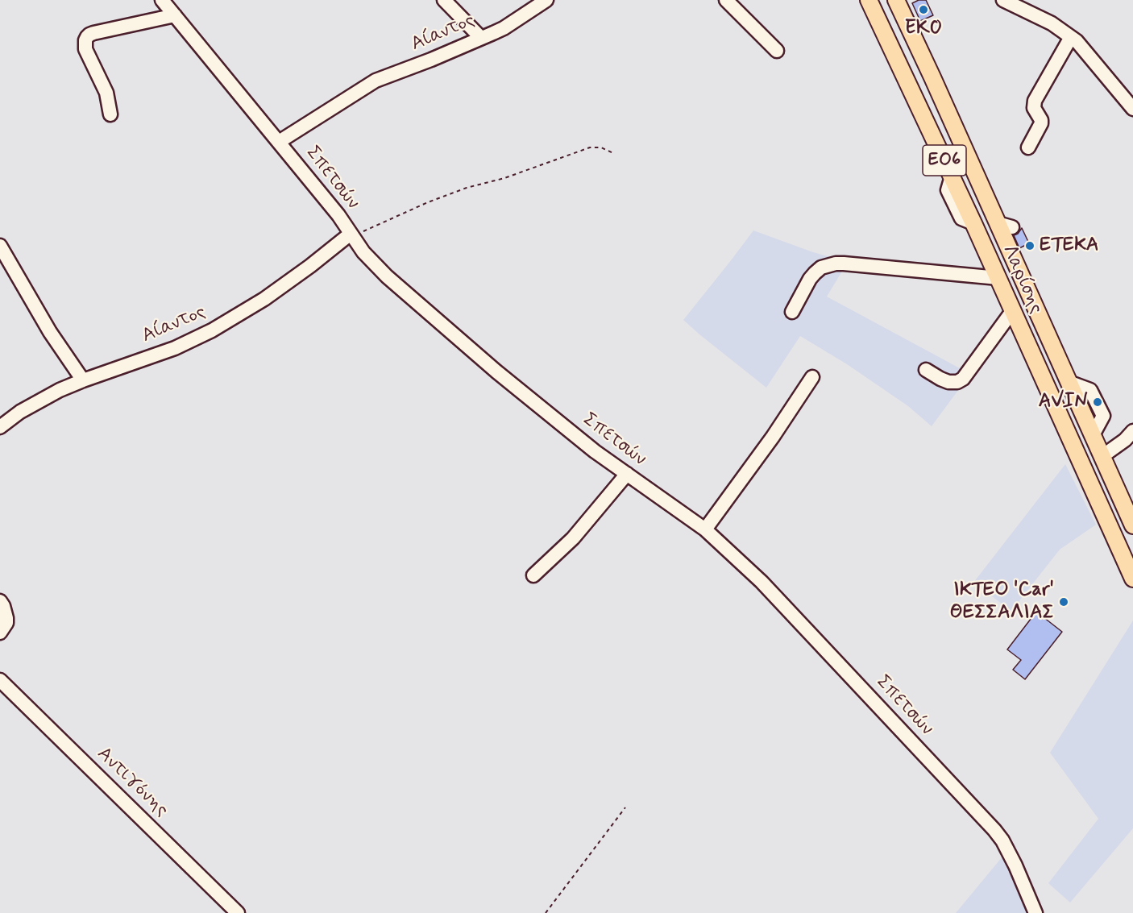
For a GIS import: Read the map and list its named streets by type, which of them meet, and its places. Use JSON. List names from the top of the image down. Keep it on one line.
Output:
{"streets":{"main road":["ΕΟ6","Λαρίσης"],"street":["Αίαντος","Σπετσών","Αντιγόνης"]},"crossings":[["Αίαντος","Σπετσών"]],"places":["EKO","ΕΤΕΚΑ","AVIN","ΙΚΤΕΟ 'Car' ΘΕΣΣΑΛΙΑΣ"]}
